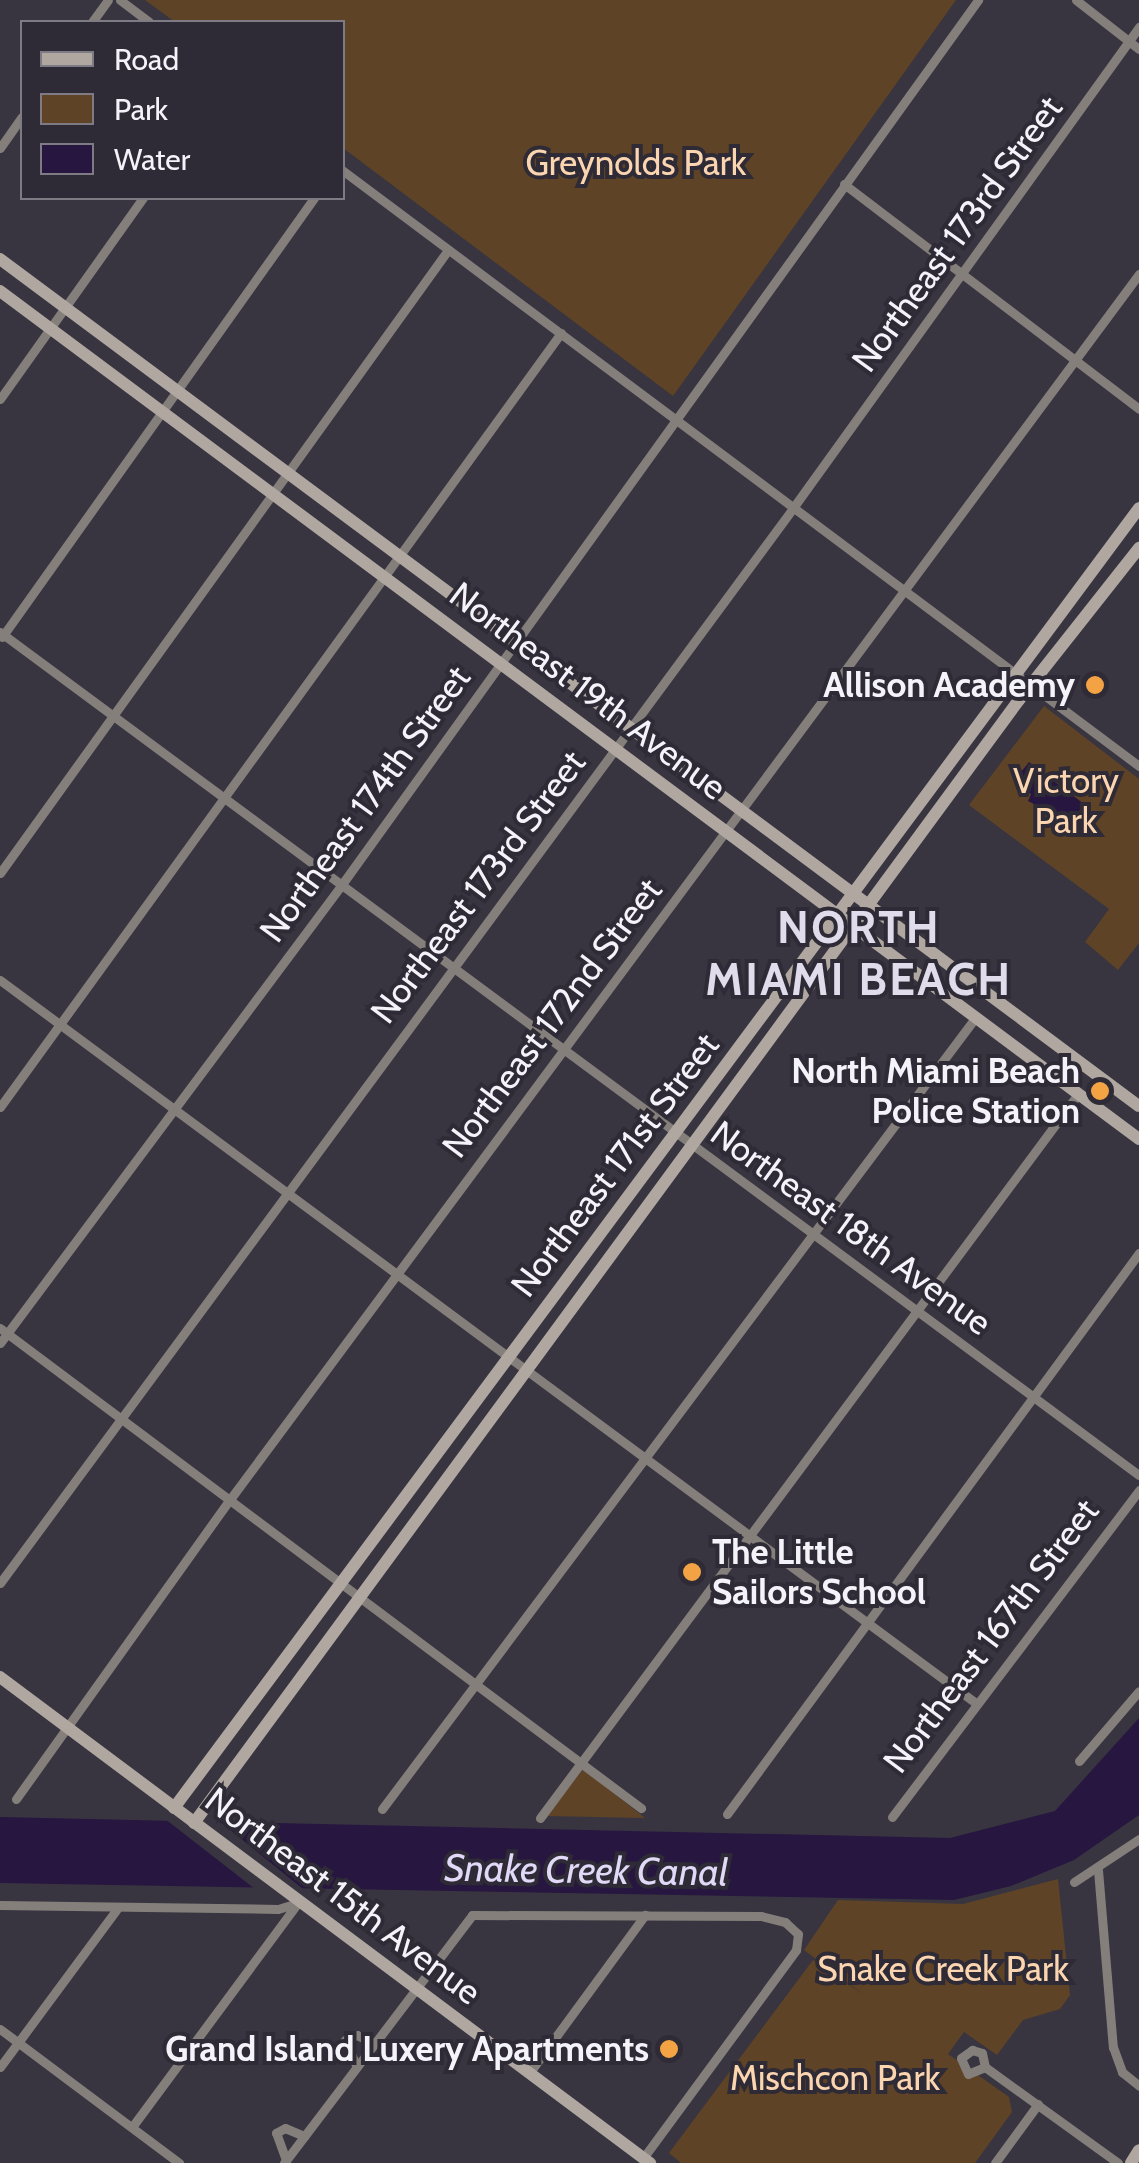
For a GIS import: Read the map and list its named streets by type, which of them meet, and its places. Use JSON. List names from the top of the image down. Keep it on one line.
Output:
{"streets":{"street":["Northeast 173rd Street","Northeast 19th Avenue","Northeast 174th Street","Northeast 172nd Street","Northeast 171st Street","Northeast 18th Avenue","Northeast 167th Street","Northeast 15th Avenue"]},"crossings":[["Northeast 173rd Street","Northeast 19th Avenue"],["Northeast 173rd Street","Northeast 18th Avenue"],["Northeast 19th Avenue","Northeast 174th Street"],["Northeast 19th Avenue","Northeast 172nd Street"],["Northeast 19th Avenue","Northeast 171st Street"],["Northeast 174th Street","Northeast 18th Avenue"],["Northeast 172nd Street","Northeast 18th Avenue"],["Northeast 172nd Street","Northeast 15th Avenue"],["Northeast 171st Street","Northeast 18th Avenue"],["Northeast 171st Street","Northeast 15th Avenue"]],"districts":["NORTH MIAMI BEACH"],"water":["Snake Creek Canal"],"parks":["Greynolds Park","Victory Park","Snake Creek Park","Mischcon Park"],"places":["Allison Academy","North Miami Beach Police Station","The Little Sailors School","Grand Island Luxery Apartments"],"legend":["Road","Park","Water"]}
